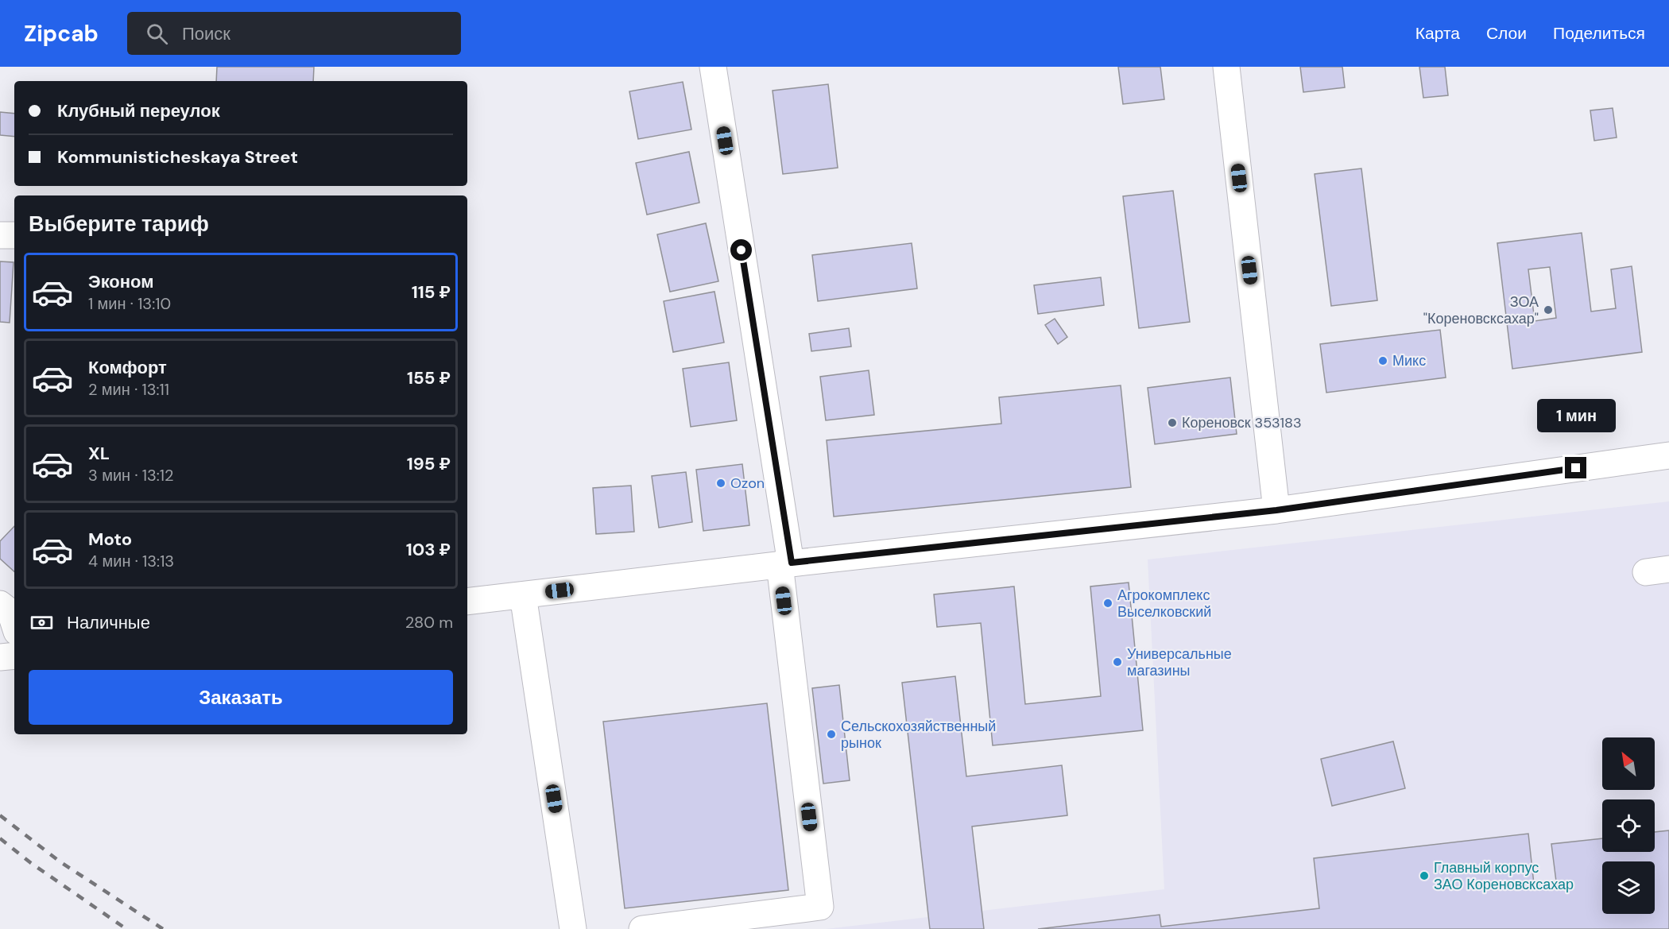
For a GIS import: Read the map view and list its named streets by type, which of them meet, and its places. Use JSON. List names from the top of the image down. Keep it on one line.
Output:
{"places":["ЗОА \"Кореновсксахар\"","Микс","Кореновск 353183","Ozon","Агрокомплекс Выселковский","Универсальные магазины","Сельскохозяйственный рынок","Главный корпус ЗАО Кореновсксахар"],"north":"top left","page":{"header":"Zipcab","search":"Поиск","nav":["Карта","Слои","Поделиться"],"banner":["Клубный переулок","Kommunisticheskaya Street"],"heading":"Выберите тариф","list":[{"name":"Эконом","note":"1 мин · 13:10","value":"115 ₽"},{"name":"Комфорт","note":"2 мин · 13:11","value":"155 ₽"},{"name":"XL","note":"3 мин · 13:12","value":"195 ₽"},{"name":"Moto","note":"4 мин · 13:13","value":"103 ₽"}],"bubble":"1 мин","pay":["Наличные","280 m"],"buttons":"Заказать"}}
